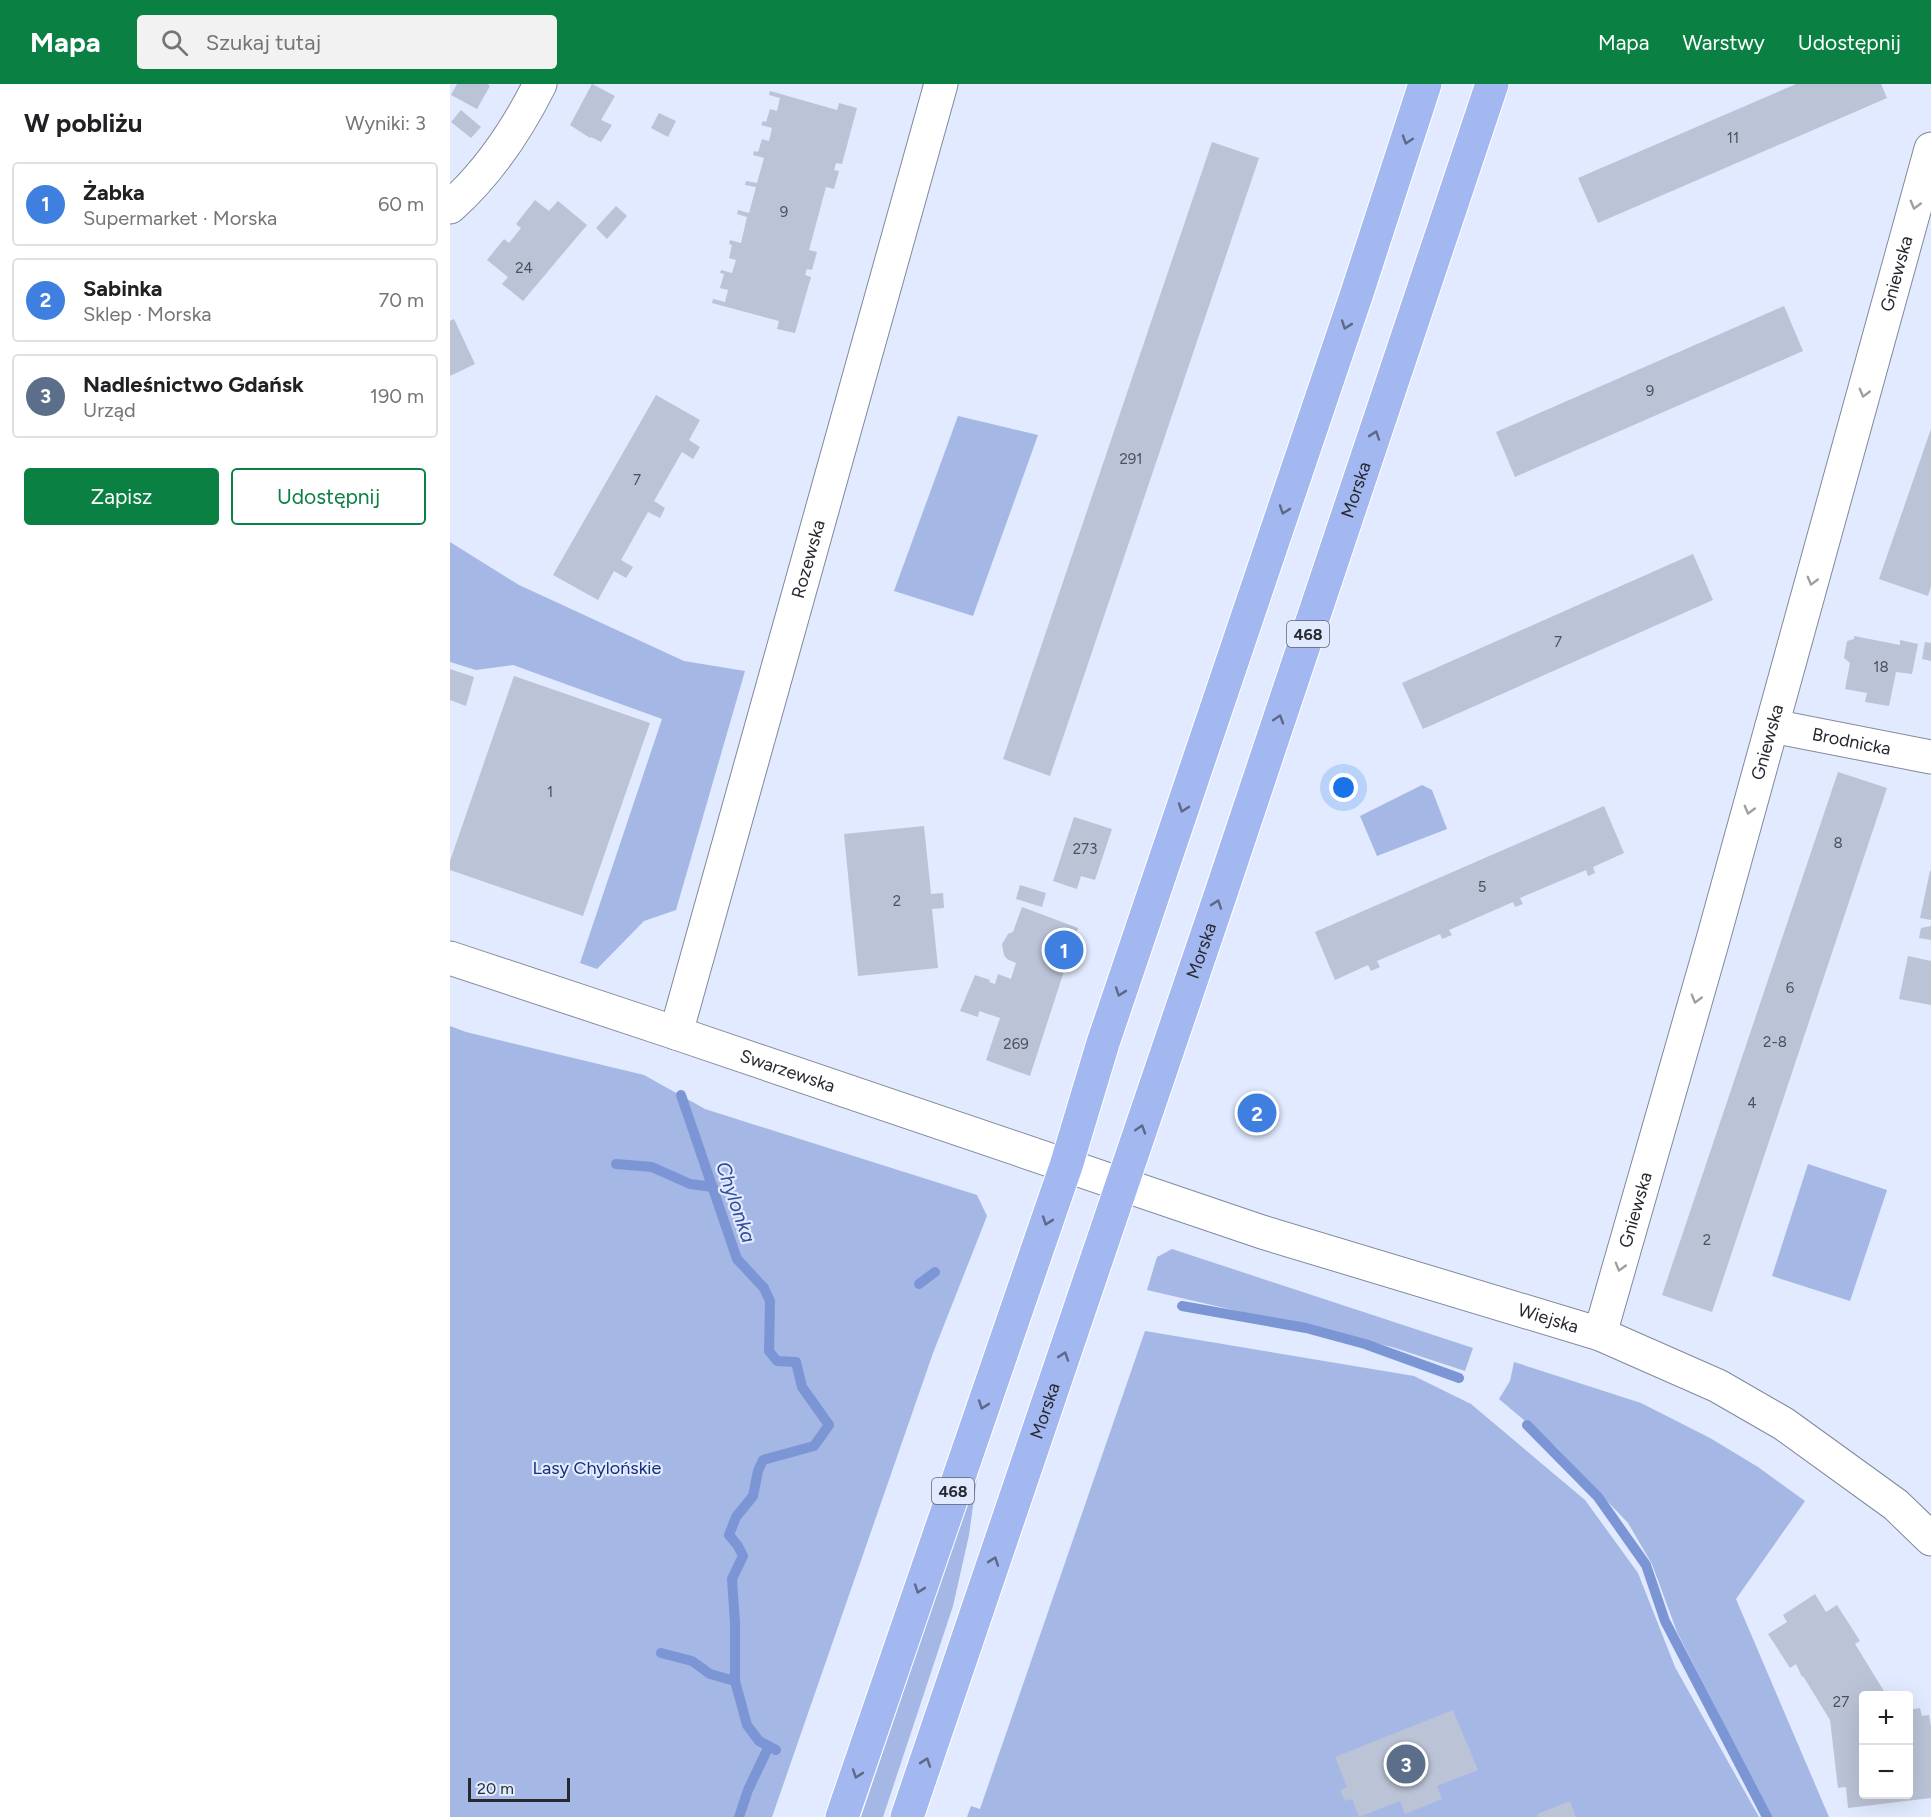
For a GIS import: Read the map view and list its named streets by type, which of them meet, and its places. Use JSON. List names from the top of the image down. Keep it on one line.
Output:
{"streets":{"main road":["Morska","468"],"street":["Gniewska","Rozewska","Brodnicka","Swarzewska","Wiejska"]},"crossings":[["Gniewska","Brodnicka"],["Gniewska","Wiejska"],["Morska","Swarzewska"],["Morska","Wiejska"],["Rozewska","Swarzewska"],["468","Swarzewska"],["Swarzewska","Wiejska"]],"one_way":["Gniewska"],"water":["Chylonka"],"parks":["Lasy Chylońskie"],"house_numbers":["11","9","24","9","291","7","7","18","1","8","273","5","2","6","2-8","269","4","2","27"],"scale_bar":"20 m","page":{"header":"Mapa","search":"Szukaj tutaj","nav":["Mapa","Warstwy","Udostępnij"],"heading":["W pobliżu","Wyniki: 3"],"list":[{"mark":"1","name":"Żabka","note":"Supermarket · Morska","value":"60 m"},{"mark":"2","name":"Sabinka","note":"Sklep · Morska","value":"70 m"},{"mark":"3","name":"Nadleśnictwo Gdańsk","note":"Urząd","value":"190 m"}],"buttons":["Zapisz","Udostępnij"],"pins":["1","2","3"],"map_buttons":["+","−"],"scale":"20 m"}}
